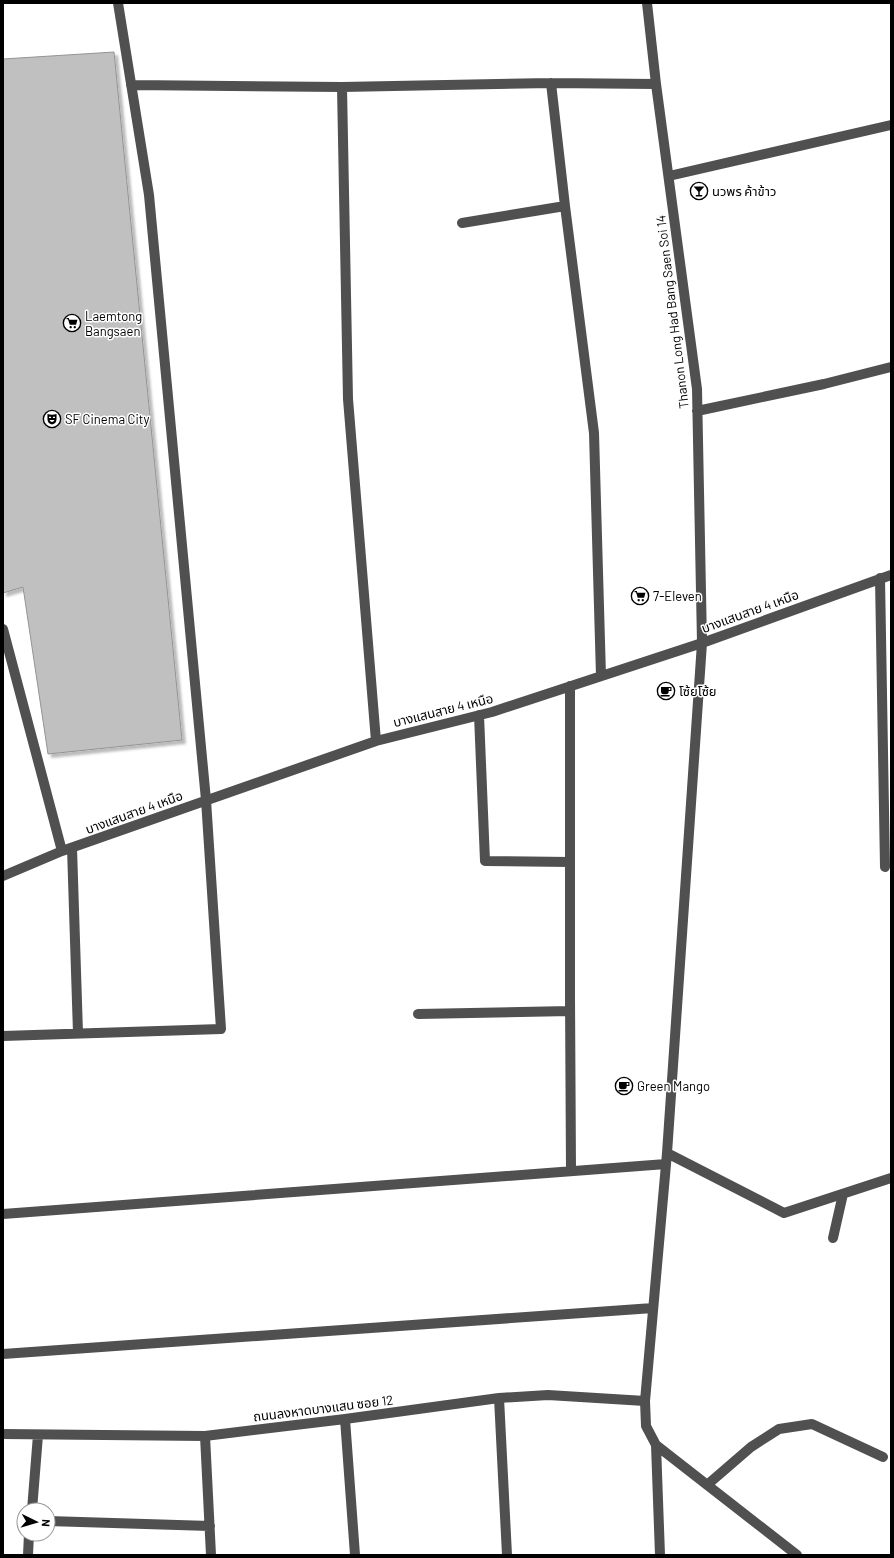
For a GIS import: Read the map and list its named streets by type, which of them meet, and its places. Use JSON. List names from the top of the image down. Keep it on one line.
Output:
{"streets":{"street":["Thanon Long Had Bang Saen Soi 14","บางแสนสาย 4 เหนือ","ถนนลงหาดบางแสน ซอย 12"]},"crossings":[["Thanon Long Had Bang Saen Soi 14","บางแสนสาย 4 เหนือ"],["Thanon Long Had Bang Saen Soi 14","ถนนลงหาดบางแสน ซอย 12"]],"places":{"bar":["นวพร ค้าข้าว"],"supermarket":["Laemtong Bangsaen","7-Eleven"],"theatre":["SF Cinema City"],"cafe":["โซ้ยโซ้ย","Green Mango"]},"north":"right"}
